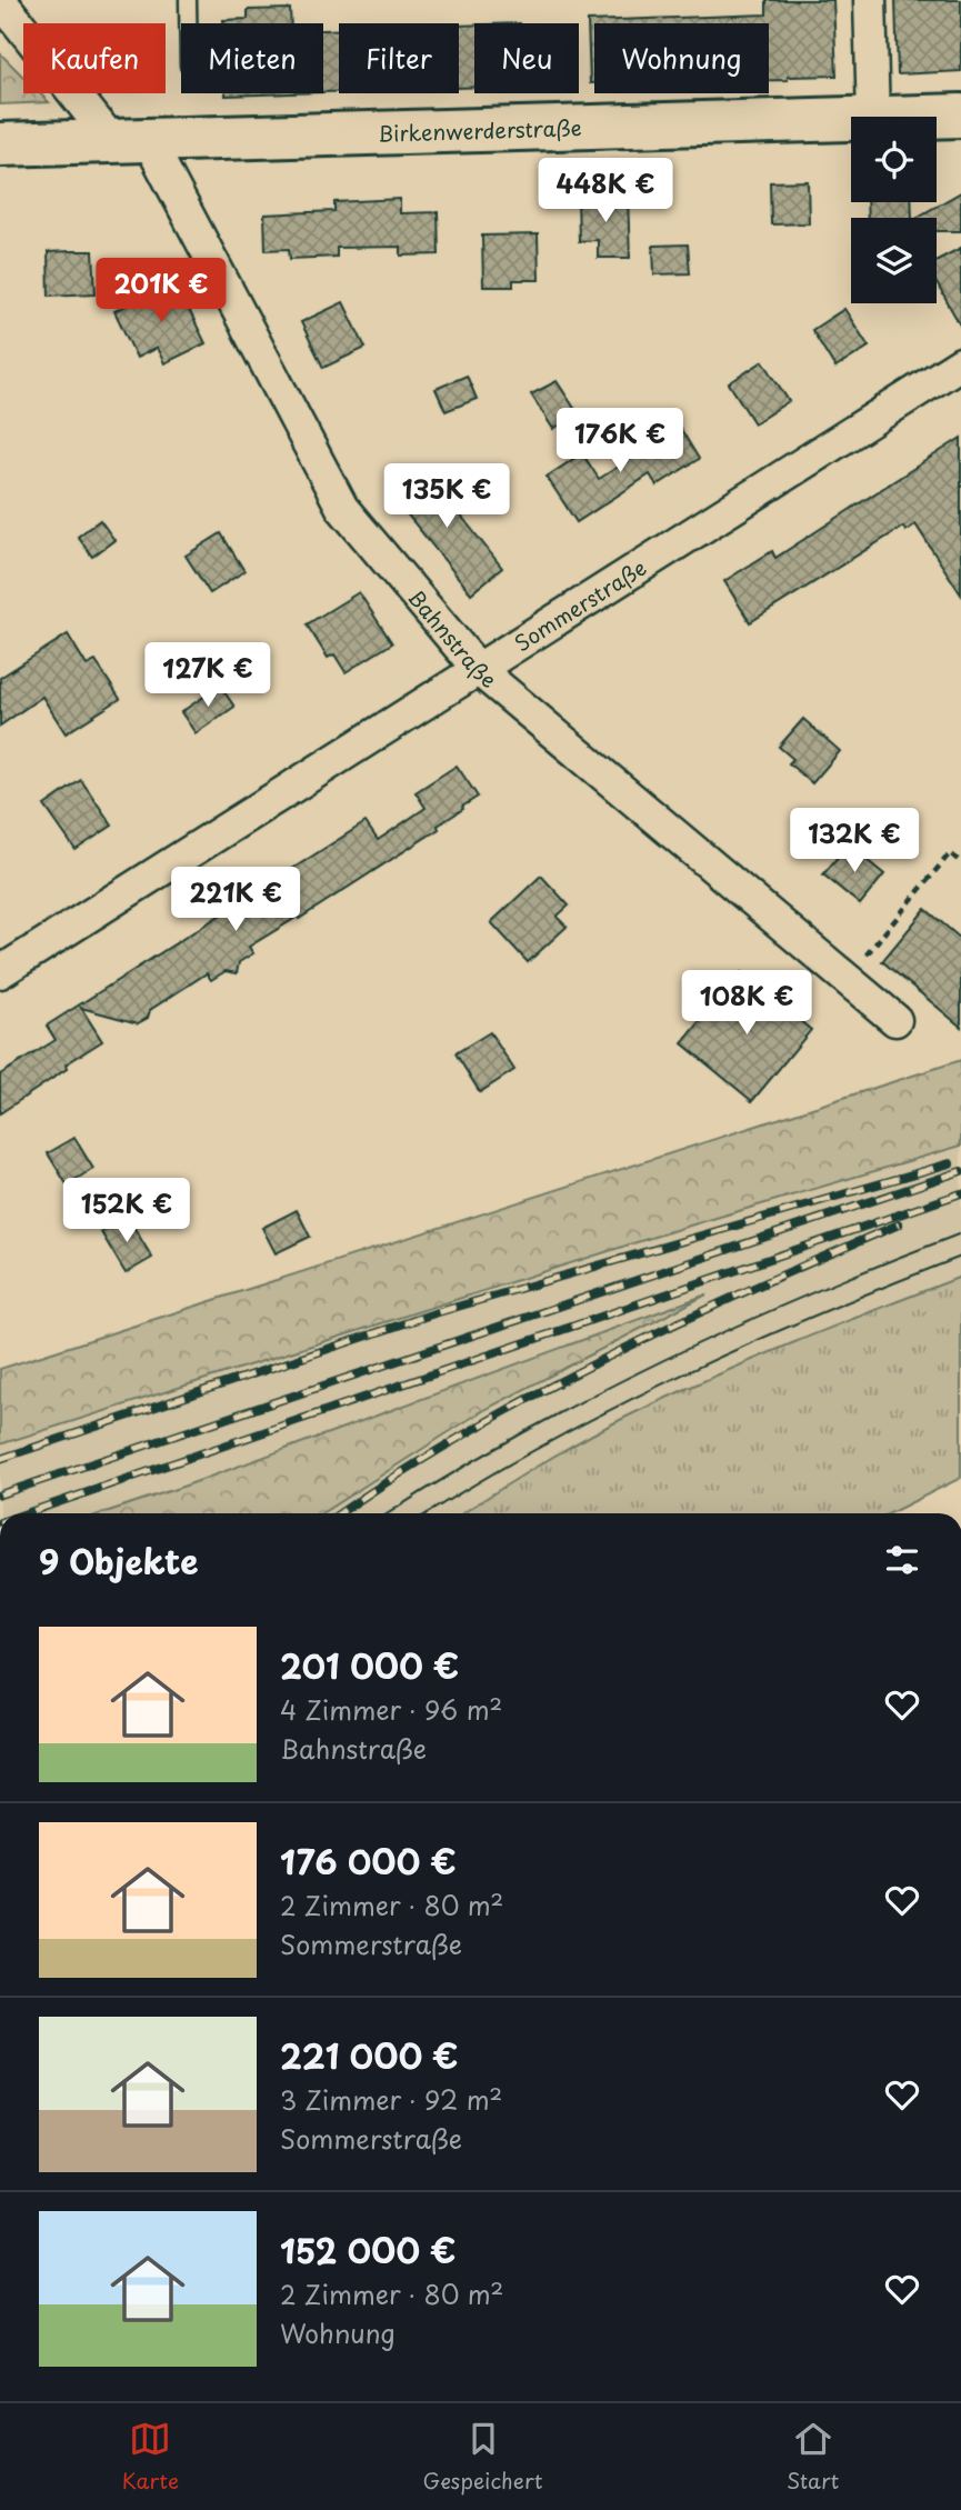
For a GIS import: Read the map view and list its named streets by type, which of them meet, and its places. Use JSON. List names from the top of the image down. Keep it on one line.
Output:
{"streets":{"main road":["Birkenwerderstraße"],"street":["Sommerstraße","Bahnstraße"]},"crossings":[["Birkenwerderstraße","Bahnstraße"],["Sommerstraße","Bahnstraße"]],"page":{"chip":["Kaufen","Mieten","Filter","Neu","Wohnung"],"price":["448K €","201K €","176K €","135K €","127K €","132K €","221K €","108K €","152K €"],"heading":"9 Objekte","list":[{"name":"201 000 €","note":"4 Zimmer · 96 m² · Bahnstraße"},{"name":"176 000 €","note":"2 Zimmer · 80 m² · Sommerstraße"},{"name":"221 000 €","note":"3 Zimmer · 92 m² · Sommerstraße"},{"name":"152 000 €","note":"2 Zimmer · 80 m² · Wohnung"}],"tabs":["Karte","Gespeichert","Start"]}}
